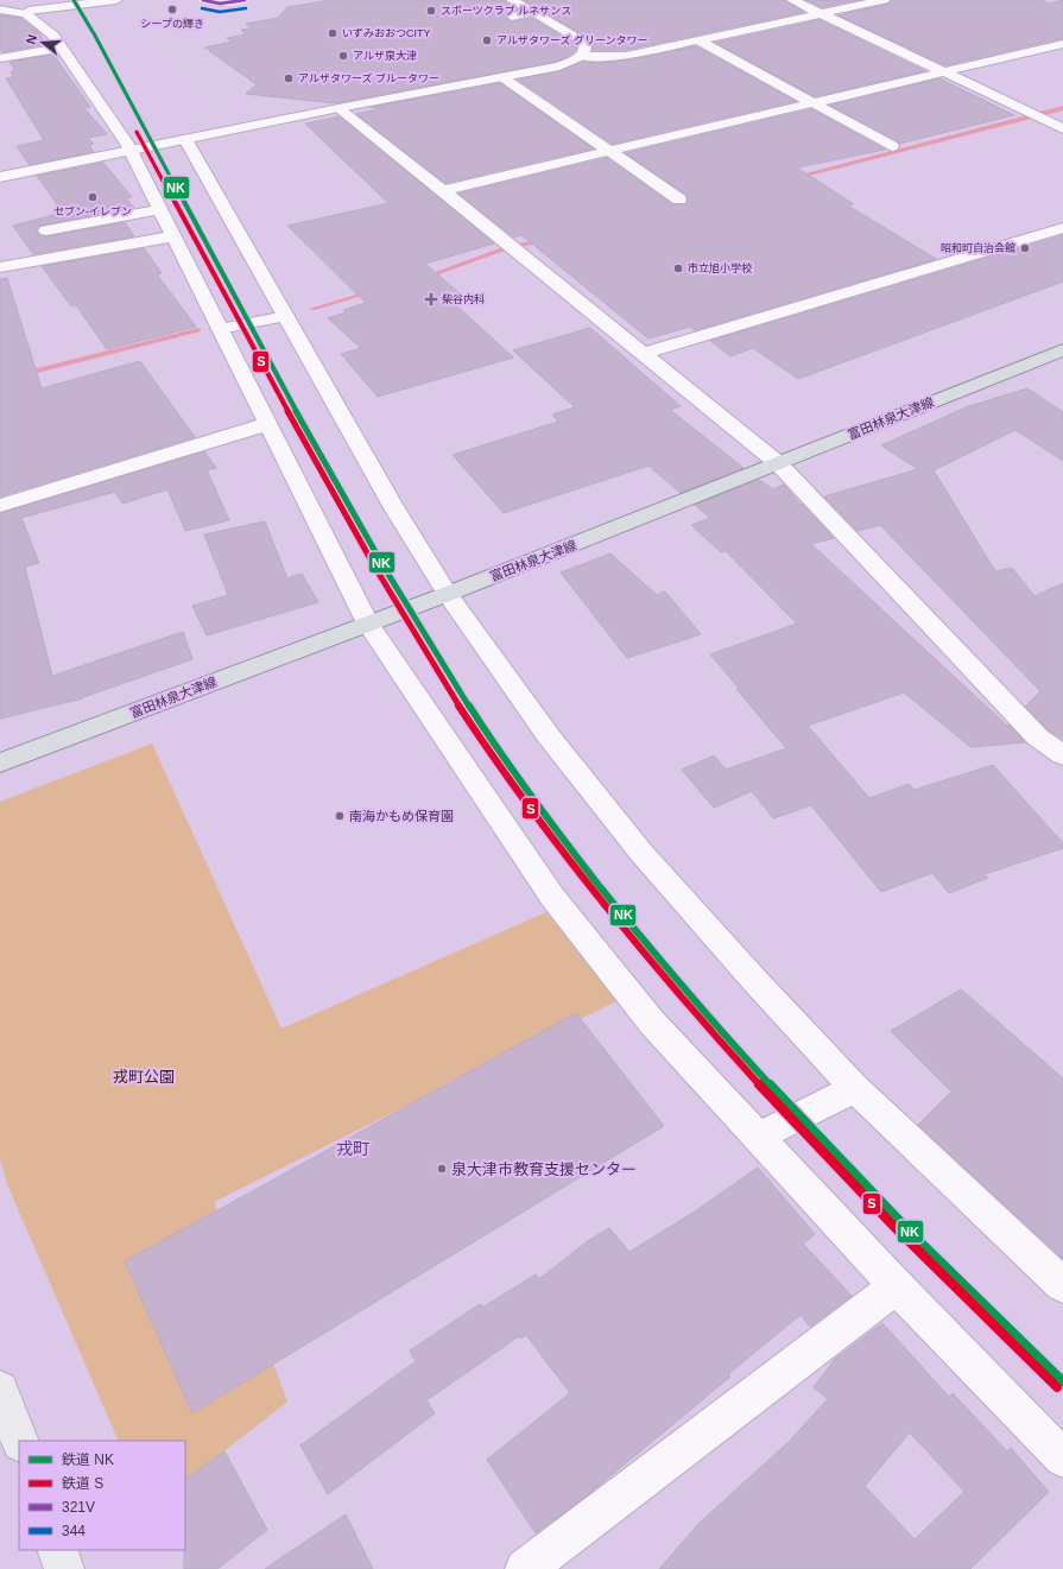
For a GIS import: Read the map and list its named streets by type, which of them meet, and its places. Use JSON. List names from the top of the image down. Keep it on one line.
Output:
{"streets":{"main road":["富田林泉大津線"]},"districts":["戎町"],"parks":["戎町公園"],"places":{"other":["シープの輝き","スポーツクラブ ルネサンス","いずみおおつCITY","アルザタワーズ グリーンタワー","アルザ泉大津","アルザタワーズ ブルータワー","セブン-イレブン","昭和町自治会館","市立旭小学校","南海かもめ保育園","泉大津市教育支援センター"],"health":["柴谷内科"]},"lines":["rail line NK","transit line 321V","transit line 344","rail line S"],"legend":["鉄道 NK","鉄道 S","321V","344"],"north":"left"}
